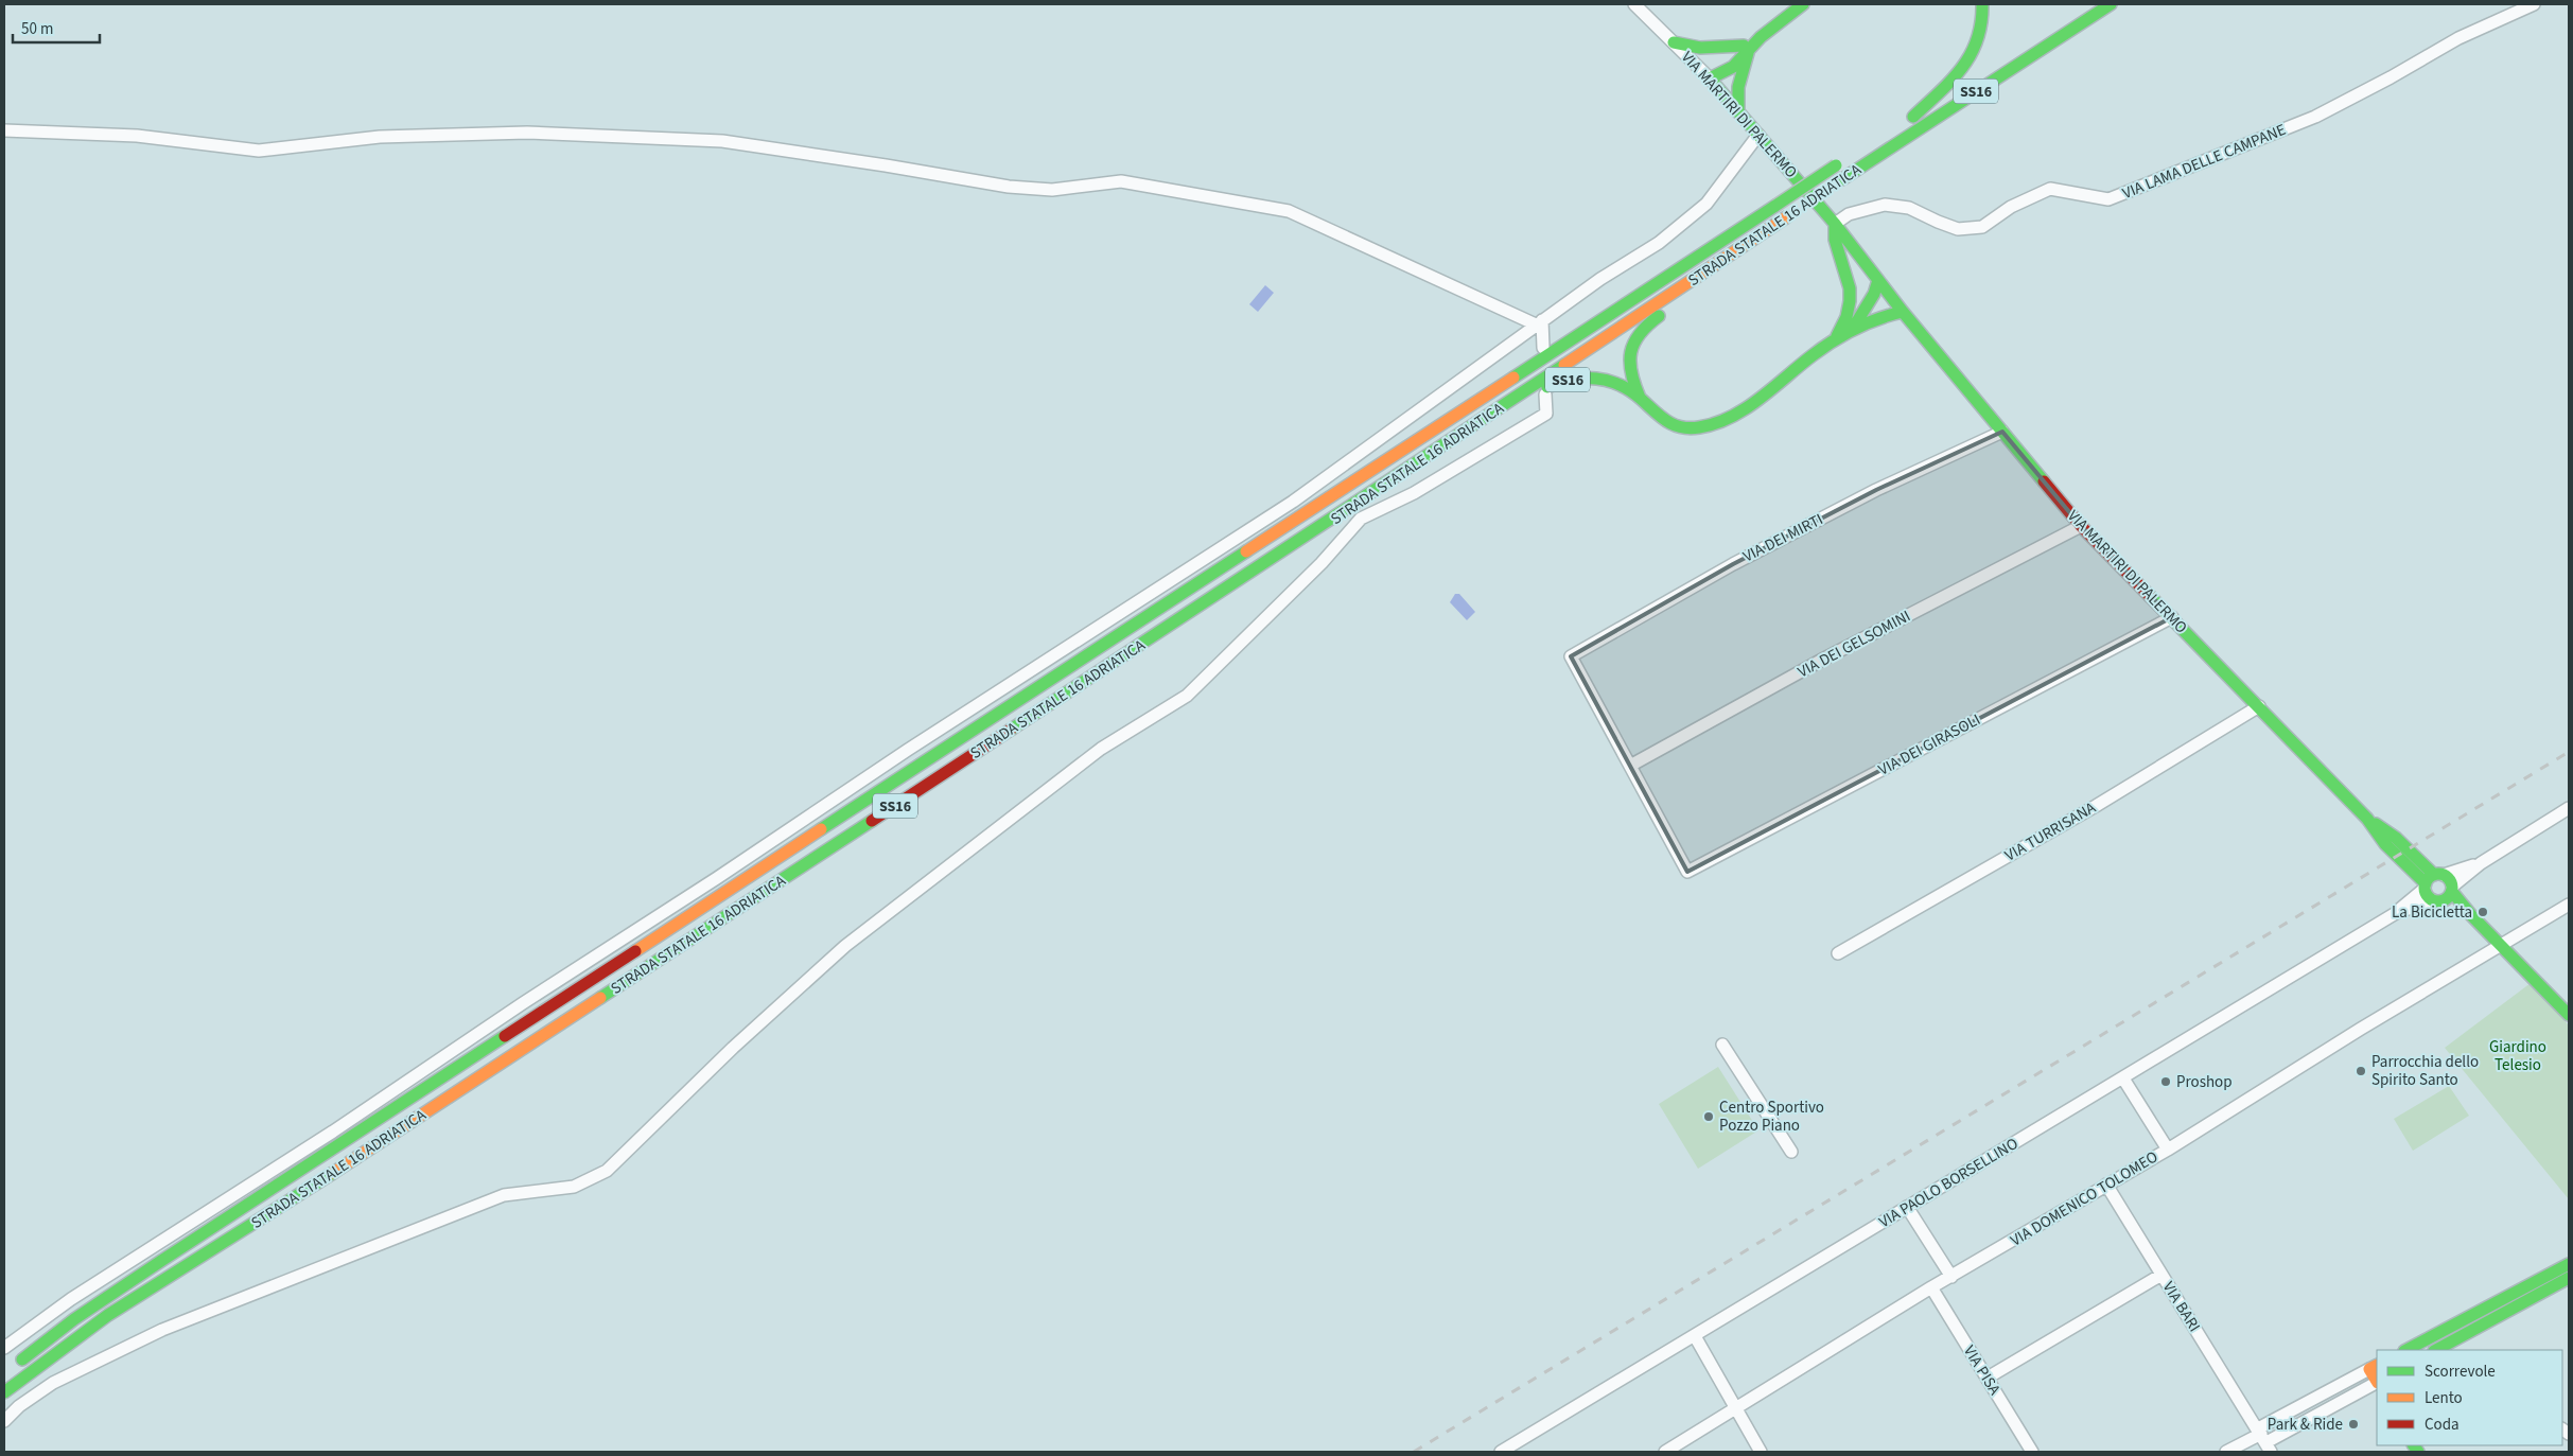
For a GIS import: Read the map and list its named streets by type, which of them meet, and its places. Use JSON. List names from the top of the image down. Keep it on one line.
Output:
{"streets":{"main road":["SS16","VIA MARTIRI DI PALERMO","STRADA STATALE 16 ADRIATICA"],"street":["VIA LAMA DELLE CAMPANE","VIA DEI MIRTI","VIA DEI GELSOMINI","VIA DEI GIRASOLI","VIA TURRISANA","VIA PAOLO BORSELLINO","VIA DOMENICO TOLOMEO","VIA BARI","VIA PISA"]},"crossings":[["SS16","VIA MARTIRI DI PALERMO"],["SS16","VIA LAMA DELLE CAMPANE"],["SS16","STRADA STATALE 16 ADRIATICA"],["VIA MARTIRI DI PALERMO","VIA LAMA DELLE CAMPANE"],["VIA MARTIRI DI PALERMO","VIA DEI MIRTI"],["VIA MARTIRI DI PALERMO","VIA DEI GELSOMINI"],["VIA MARTIRI DI PALERMO","VIA DEI GIRASOLI"],["VIA MARTIRI DI PALERMO","VIA TURRISANA"],["VIA MARTIRI DI PALERMO","VIA PAOLO BORSELLINO"],["VIA DEI MIRTI","VIA DEI GELSOMINI"],["VIA DEI MIRTI","VIA DEI GIRASOLI"],["VIA DEI GELSOMINI","VIA DEI GIRASOLI"],["VIA DOMENICO TOLOMEO","VIA BARI"],["VIA DOMENICO TOLOMEO","VIA PISA"]],"parks":["Giardino Telesio"],"places":["La Bicicletta","Parrocchia dello Spirito Santo","Proshop","Centro Sportivo Pozzo Piano","Park & Ride"],"legend":["Scorrevole","Lento","Coda"],"scale_bar":"50 m"}
